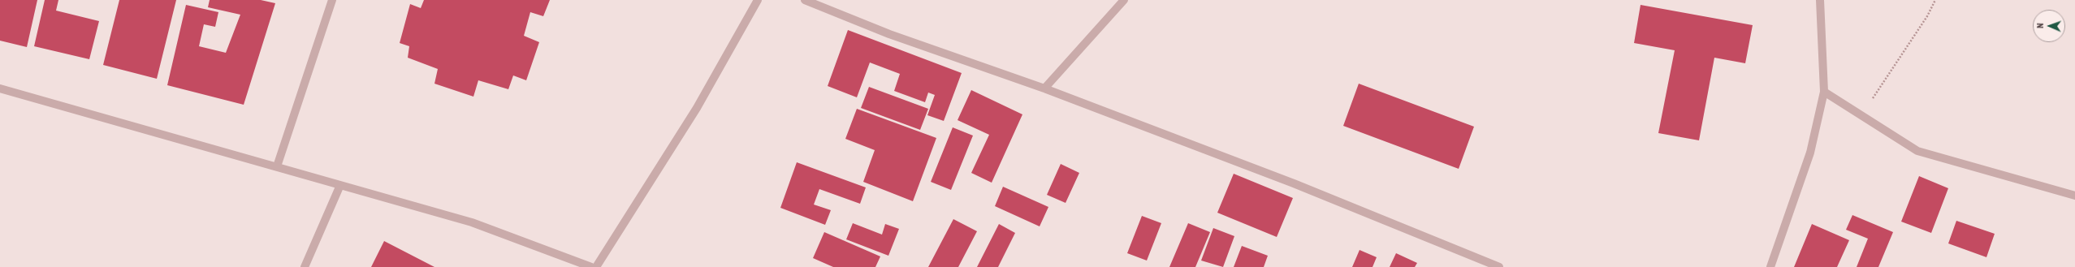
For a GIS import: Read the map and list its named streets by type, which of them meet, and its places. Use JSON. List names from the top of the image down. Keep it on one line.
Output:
{"north":"left"}
